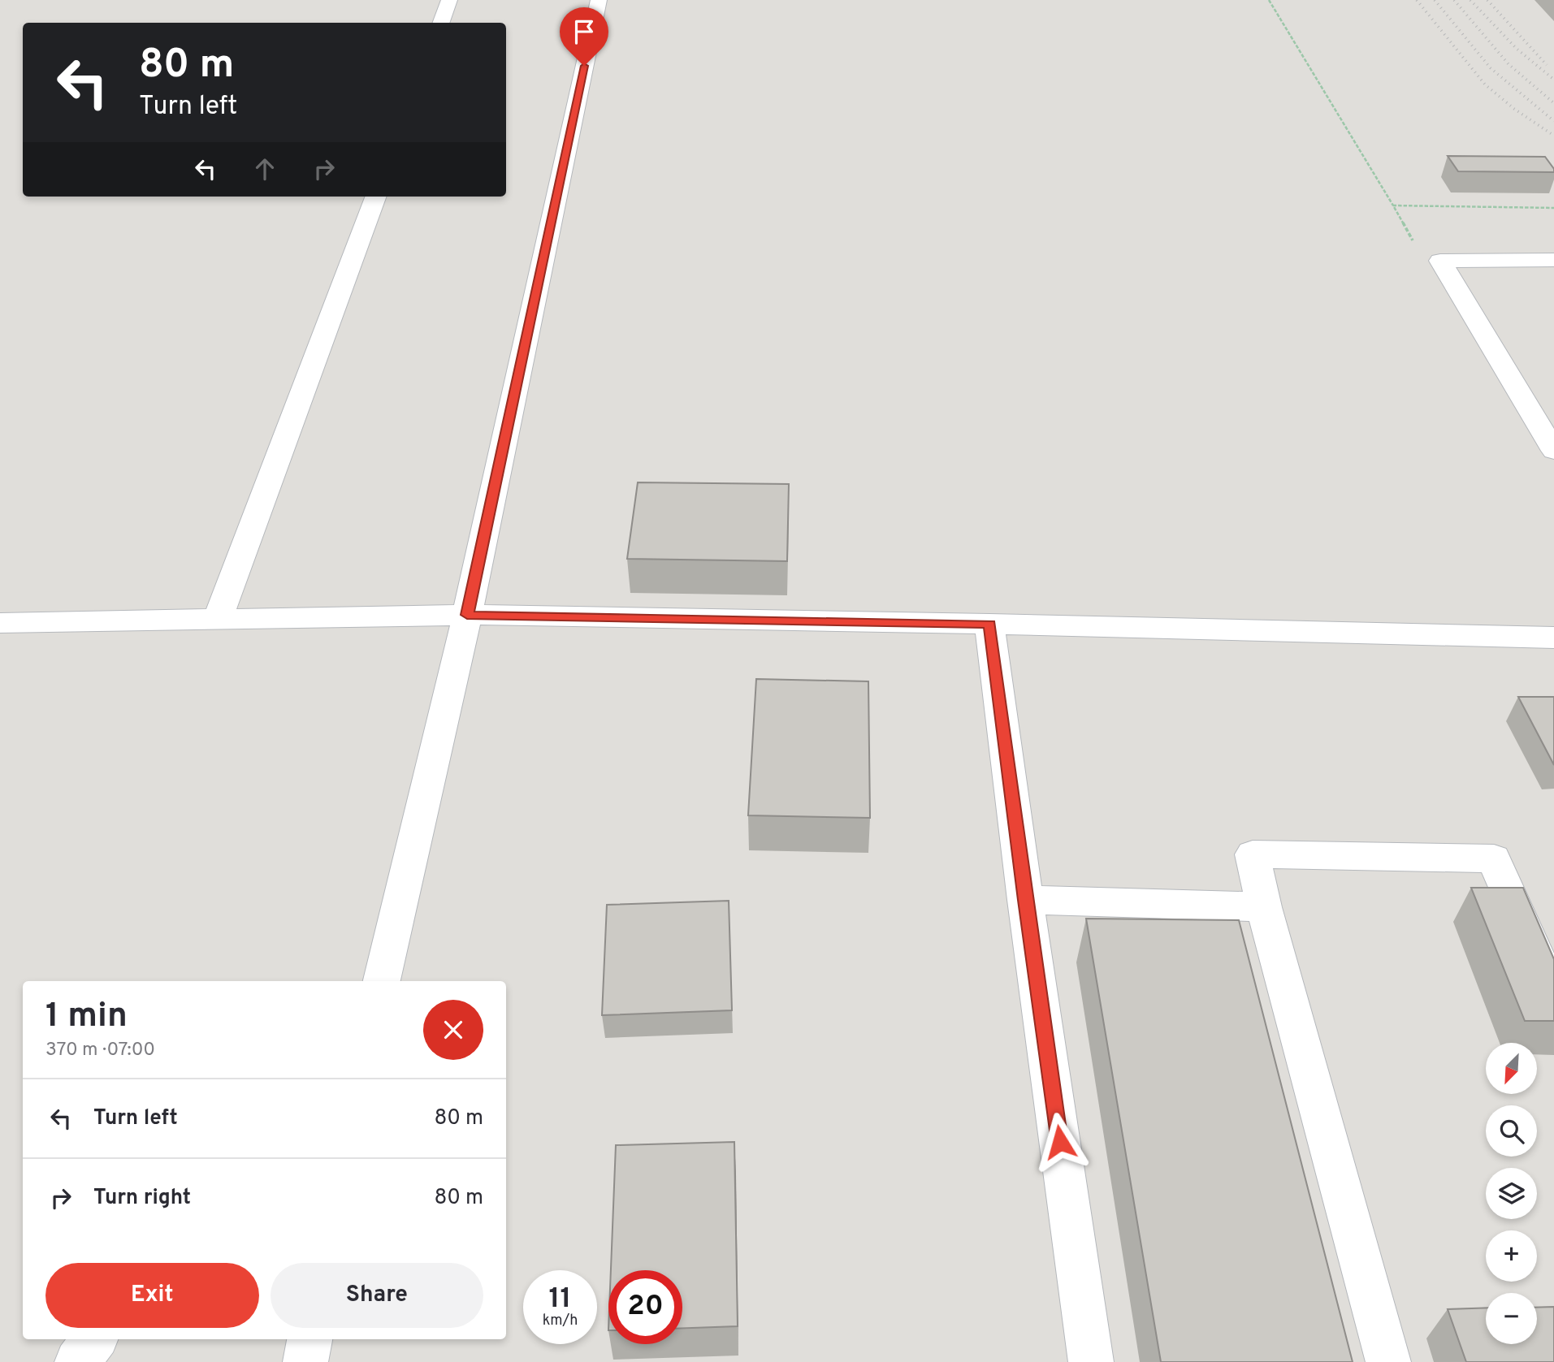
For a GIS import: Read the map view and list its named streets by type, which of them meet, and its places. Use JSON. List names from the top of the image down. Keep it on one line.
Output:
{"north":"bottom left","page":{"turn":["80 m","Turn left"],"heading":["1 min","370 m · 07:00"],"map_buttons":["+","−"],"list":[{"name":"Turn left","value":"80 m"},{"name":"Turn right","value":"80 m"}],"buttons":["Exit","Share"],"speed":"11 km/h","limit":"20"}}
